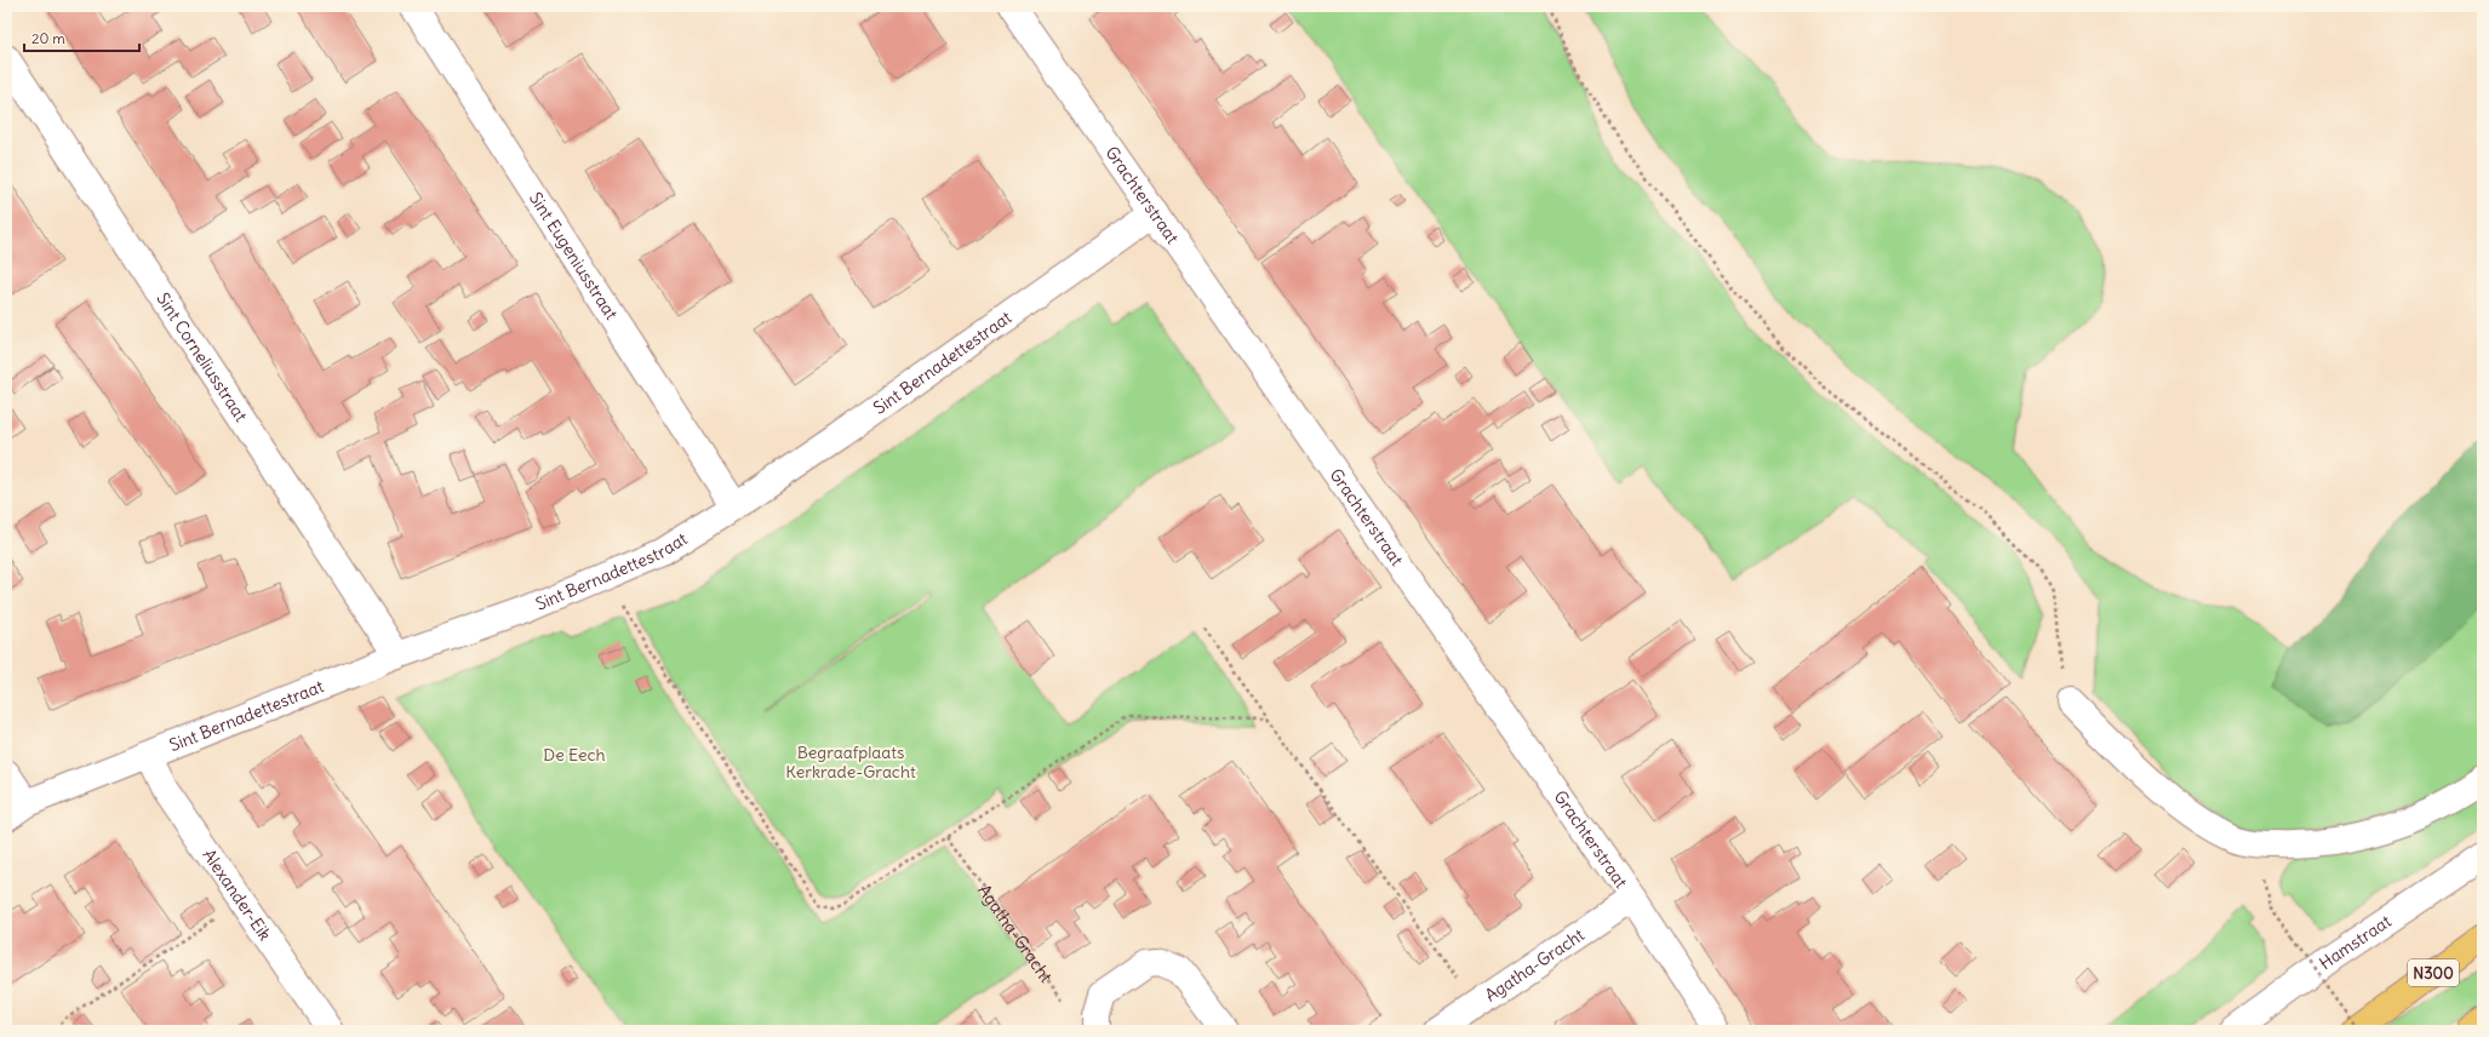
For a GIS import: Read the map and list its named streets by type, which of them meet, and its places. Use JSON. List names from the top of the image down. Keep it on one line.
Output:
{"streets":{"highway":["N300"],"street":["Grachterstraat","Sint Eugeniusstraat","Sint Corneliusstraat","Sint Bernadettestraat","Alexander-Eik","Agatha-Gracht","Hamstraat"]},"crossings":[["Grachterstraat","Sint Bernadettestraat"],["Grachterstraat","Agatha-Gracht"],["Sint Eugeniusstraat","Sint Bernadettestraat"],["Sint Corneliusstraat","Sint Bernadettestraat"],["Sint Bernadettestraat","Alexander-Eik"]],"parks":["Begraafplaats Kerkrade-Gracht","De Eech"],"scale_bar":"20 m"}
